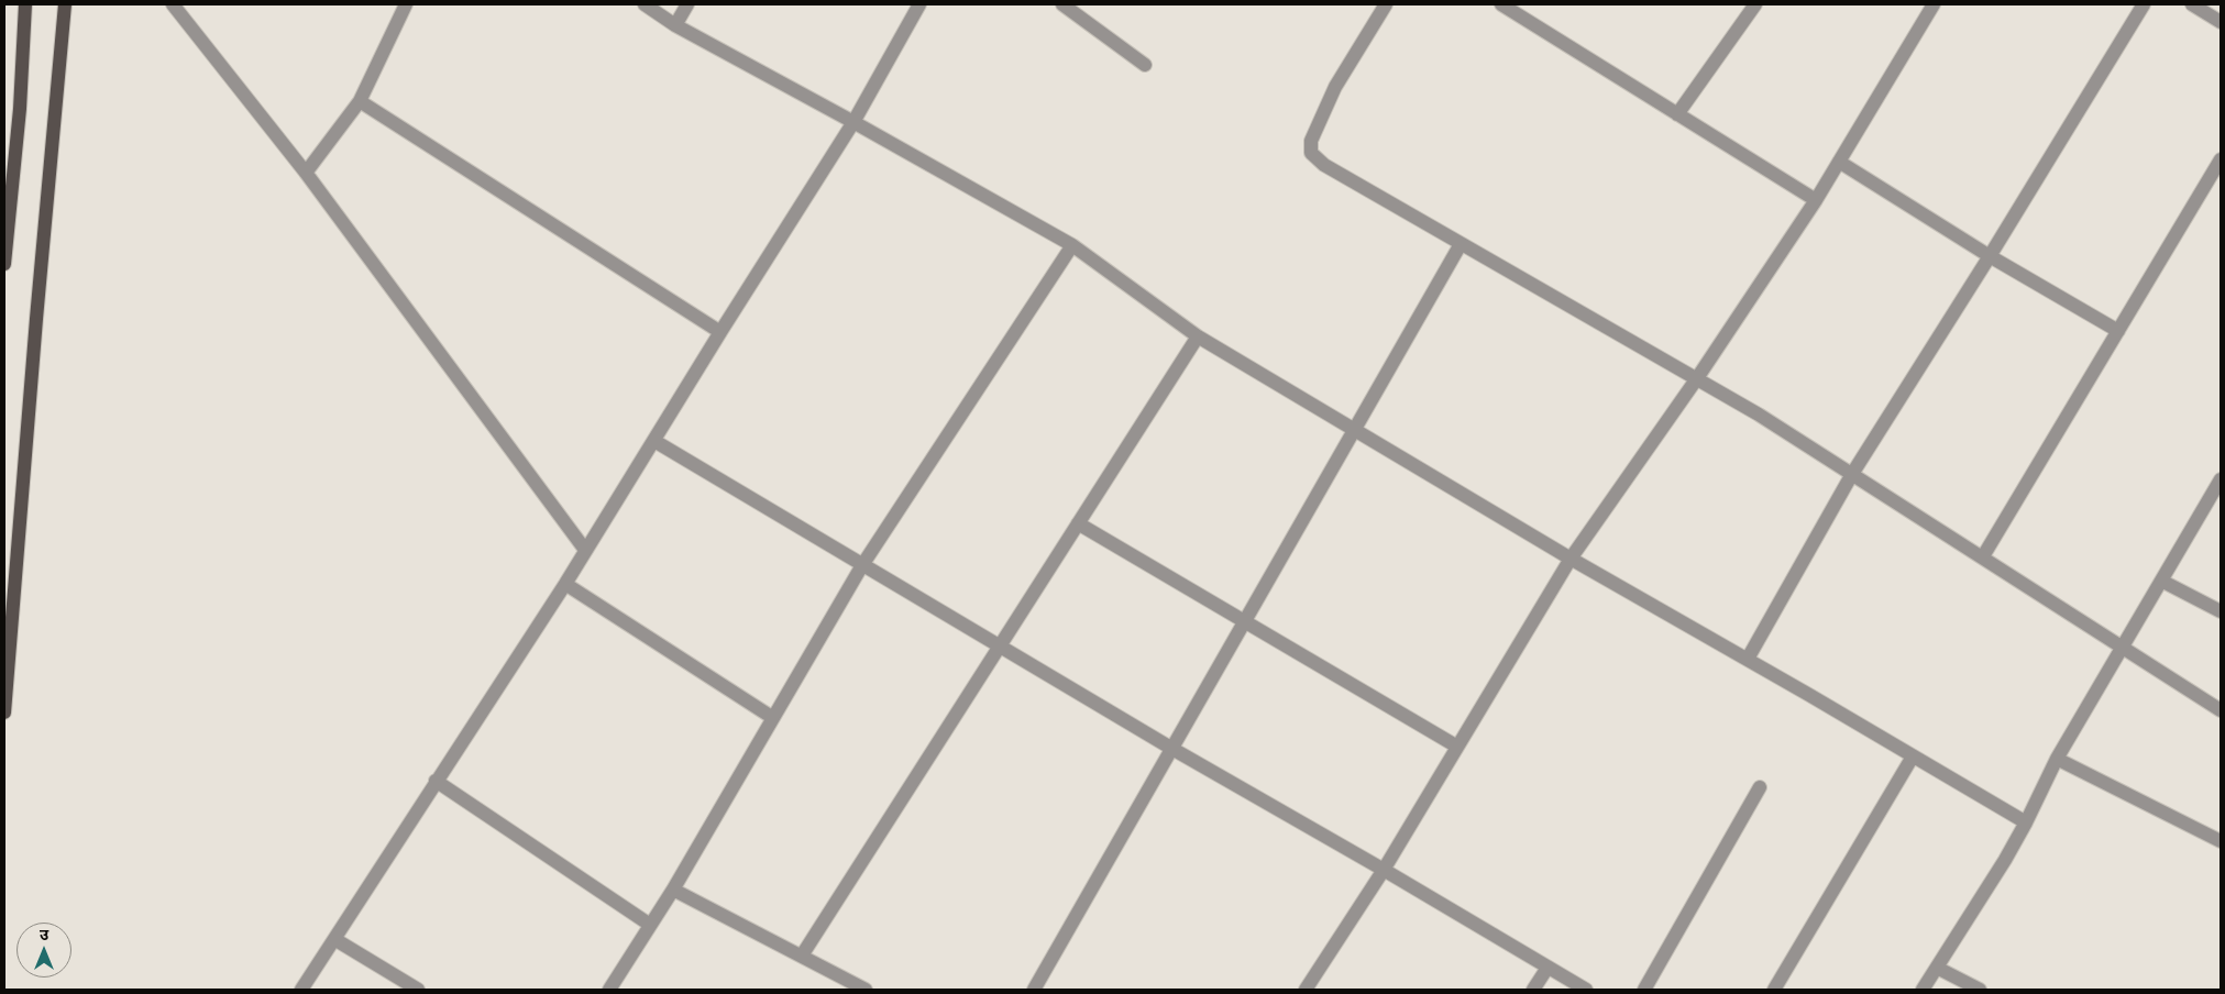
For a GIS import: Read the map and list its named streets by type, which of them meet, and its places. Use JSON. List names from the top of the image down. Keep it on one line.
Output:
{"north":"top"}
